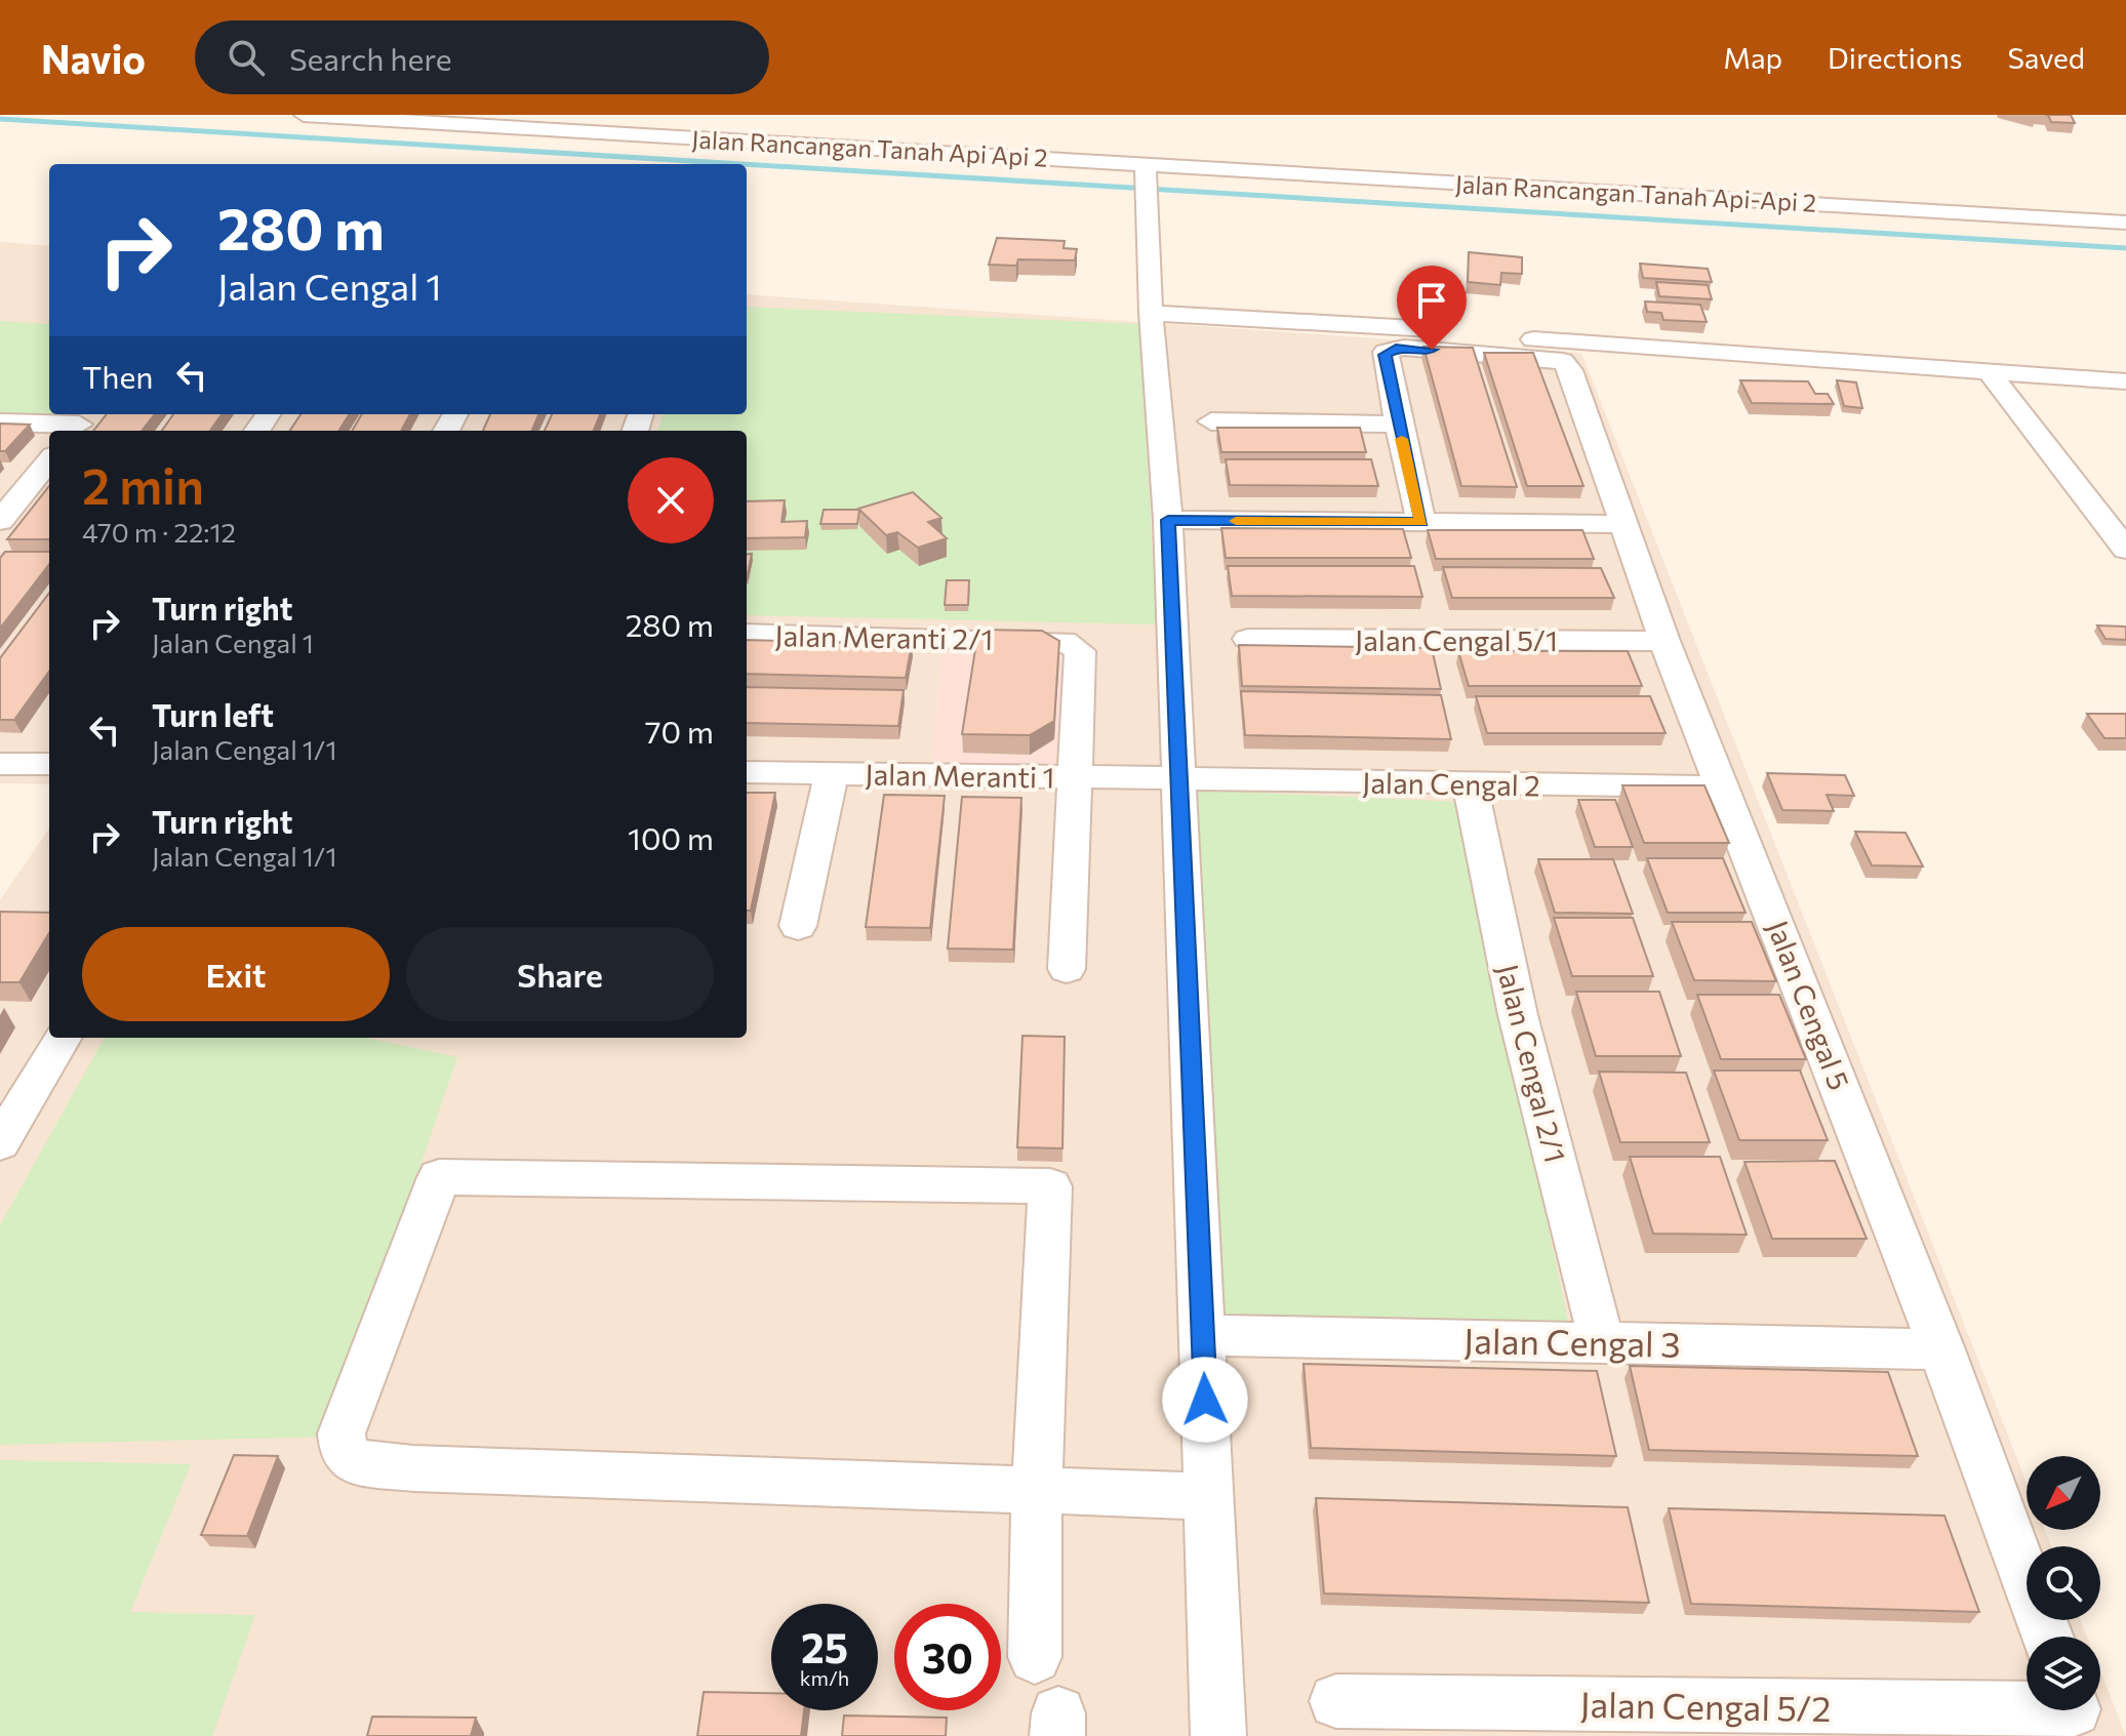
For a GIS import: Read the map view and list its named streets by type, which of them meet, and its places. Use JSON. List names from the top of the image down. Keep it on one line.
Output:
{"streets":{"street":["Jalan Rancangan Tanah Api Api 2","Jalan Rancangan Tanah Api-Api 2","Jalan Meranti 2/1","Jalan Cengal 5/1","Jalan Meranti 1","Jalan Cengal 2","Jalan Cengal 5","Jalan Cengal 2/1","Jalan Cengal 3","Jalan Cengal 5/2"]},"crossings":[["Jalan Rancangan Tanah Api Api 2","Jalan Rancangan Tanah Api-Api 2"],["Jalan Meranti 2/1","Jalan Meranti 1"],["Jalan Cengal 5/1","Jalan Cengal 5"],["Jalan Meranti 1","Jalan Cengal 2"],["Jalan Cengal 2","Jalan Cengal 5"],["Jalan Cengal 2","Jalan Cengal 2/1"],["Jalan Cengal 5","Jalan Cengal 3"],["Jalan Cengal 2/1","Jalan Cengal 3"]],"north":"bottom left","page":{"header":"Navio","search":"Search here","nav":["Map","Directions","Saved"],"turn":["280 m","Jalan Cengal 1"],"then":"Then","heading":["2 min","470 m · 22:12"],"list":[{"name":"Turn right","note":"Jalan Cengal 1","value":"280 m"},{"name":"Turn left","note":"Jalan Cengal 1/1","value":"70 m"},{"name":"Turn right","note":"Jalan Cengal 1/1","value":"100 m"}],"buttons":["Exit","Share"],"speed":"25 km/h","limit":"30"}}
